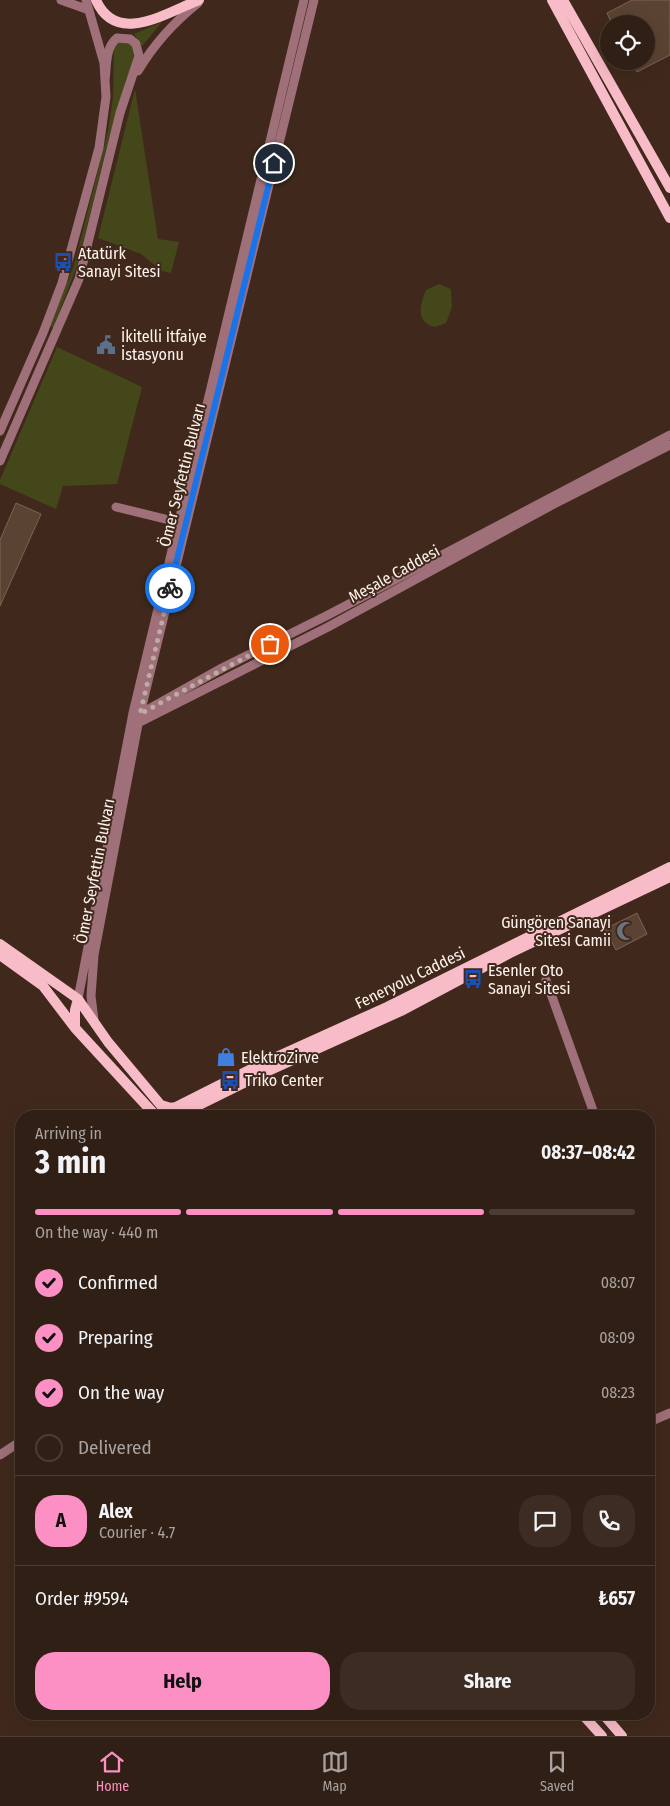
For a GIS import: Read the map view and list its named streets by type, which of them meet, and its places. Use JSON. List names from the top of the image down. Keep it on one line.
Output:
{"streets":{"main road":["Feneryolu Caddesi"],"street":["Ömer Seyfettin Bulvarı","Meşale Caddesi"]},"crossings":[["Ömer Seyfettin Bulvarı","Meşale Caddesi"]],"places":{"bus stop":["Atatürk Sanayi Sitesi","Esenler Oto Sanayi Sitesi","Triko Center"],"public building":["İkitelli İtfaiye İstasyonu"],"mosque":["Güngören Sanayi Sitesi Camii"],"shop":["ElektroZirve"]},"page":{"heading":["3 min","Arriving in","08:37–08:42"],"panel":["Alex","Courier · 4.7","Order #9594","₺657"],"bar":"On the way · 440 m","list":[["Confirmed","08:07"],["Preparing","08:09"],["On the way","08:23"],"Delivered"],"round":"A","buttons":["Help","Share"],"tabs":["Home","Map","Saved"]}}
